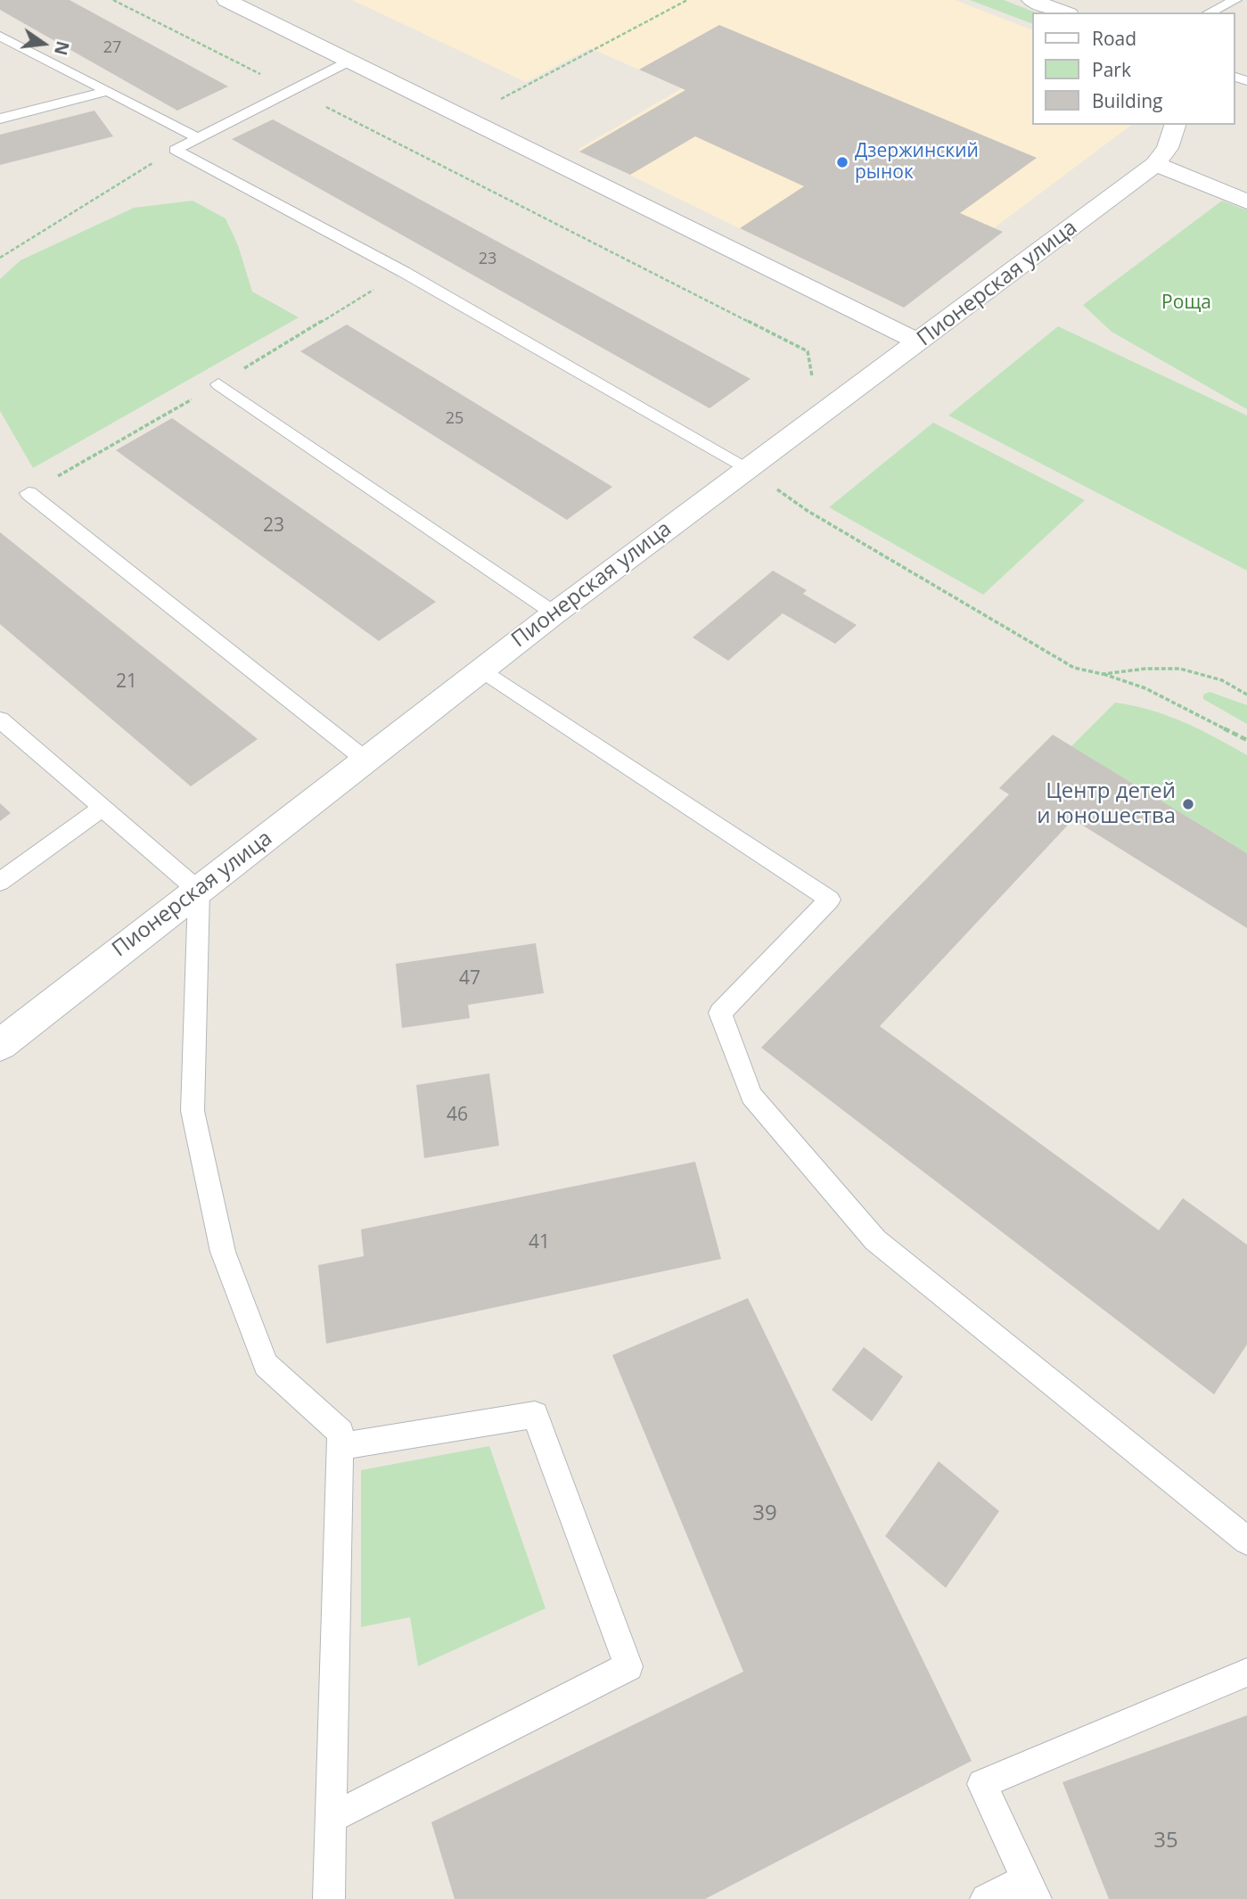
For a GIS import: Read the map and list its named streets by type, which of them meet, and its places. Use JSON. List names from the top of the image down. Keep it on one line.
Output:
{"streets":{"street":["Пионерская улица"]},"parks":["Роща"],"places":["Дзержинский рынок","Центр детей и юношества"],"house_numbers":["27","23","25","23","21","47","46","41","39","35"],"legend":["Road","Park","Building"],"north":"right"}
